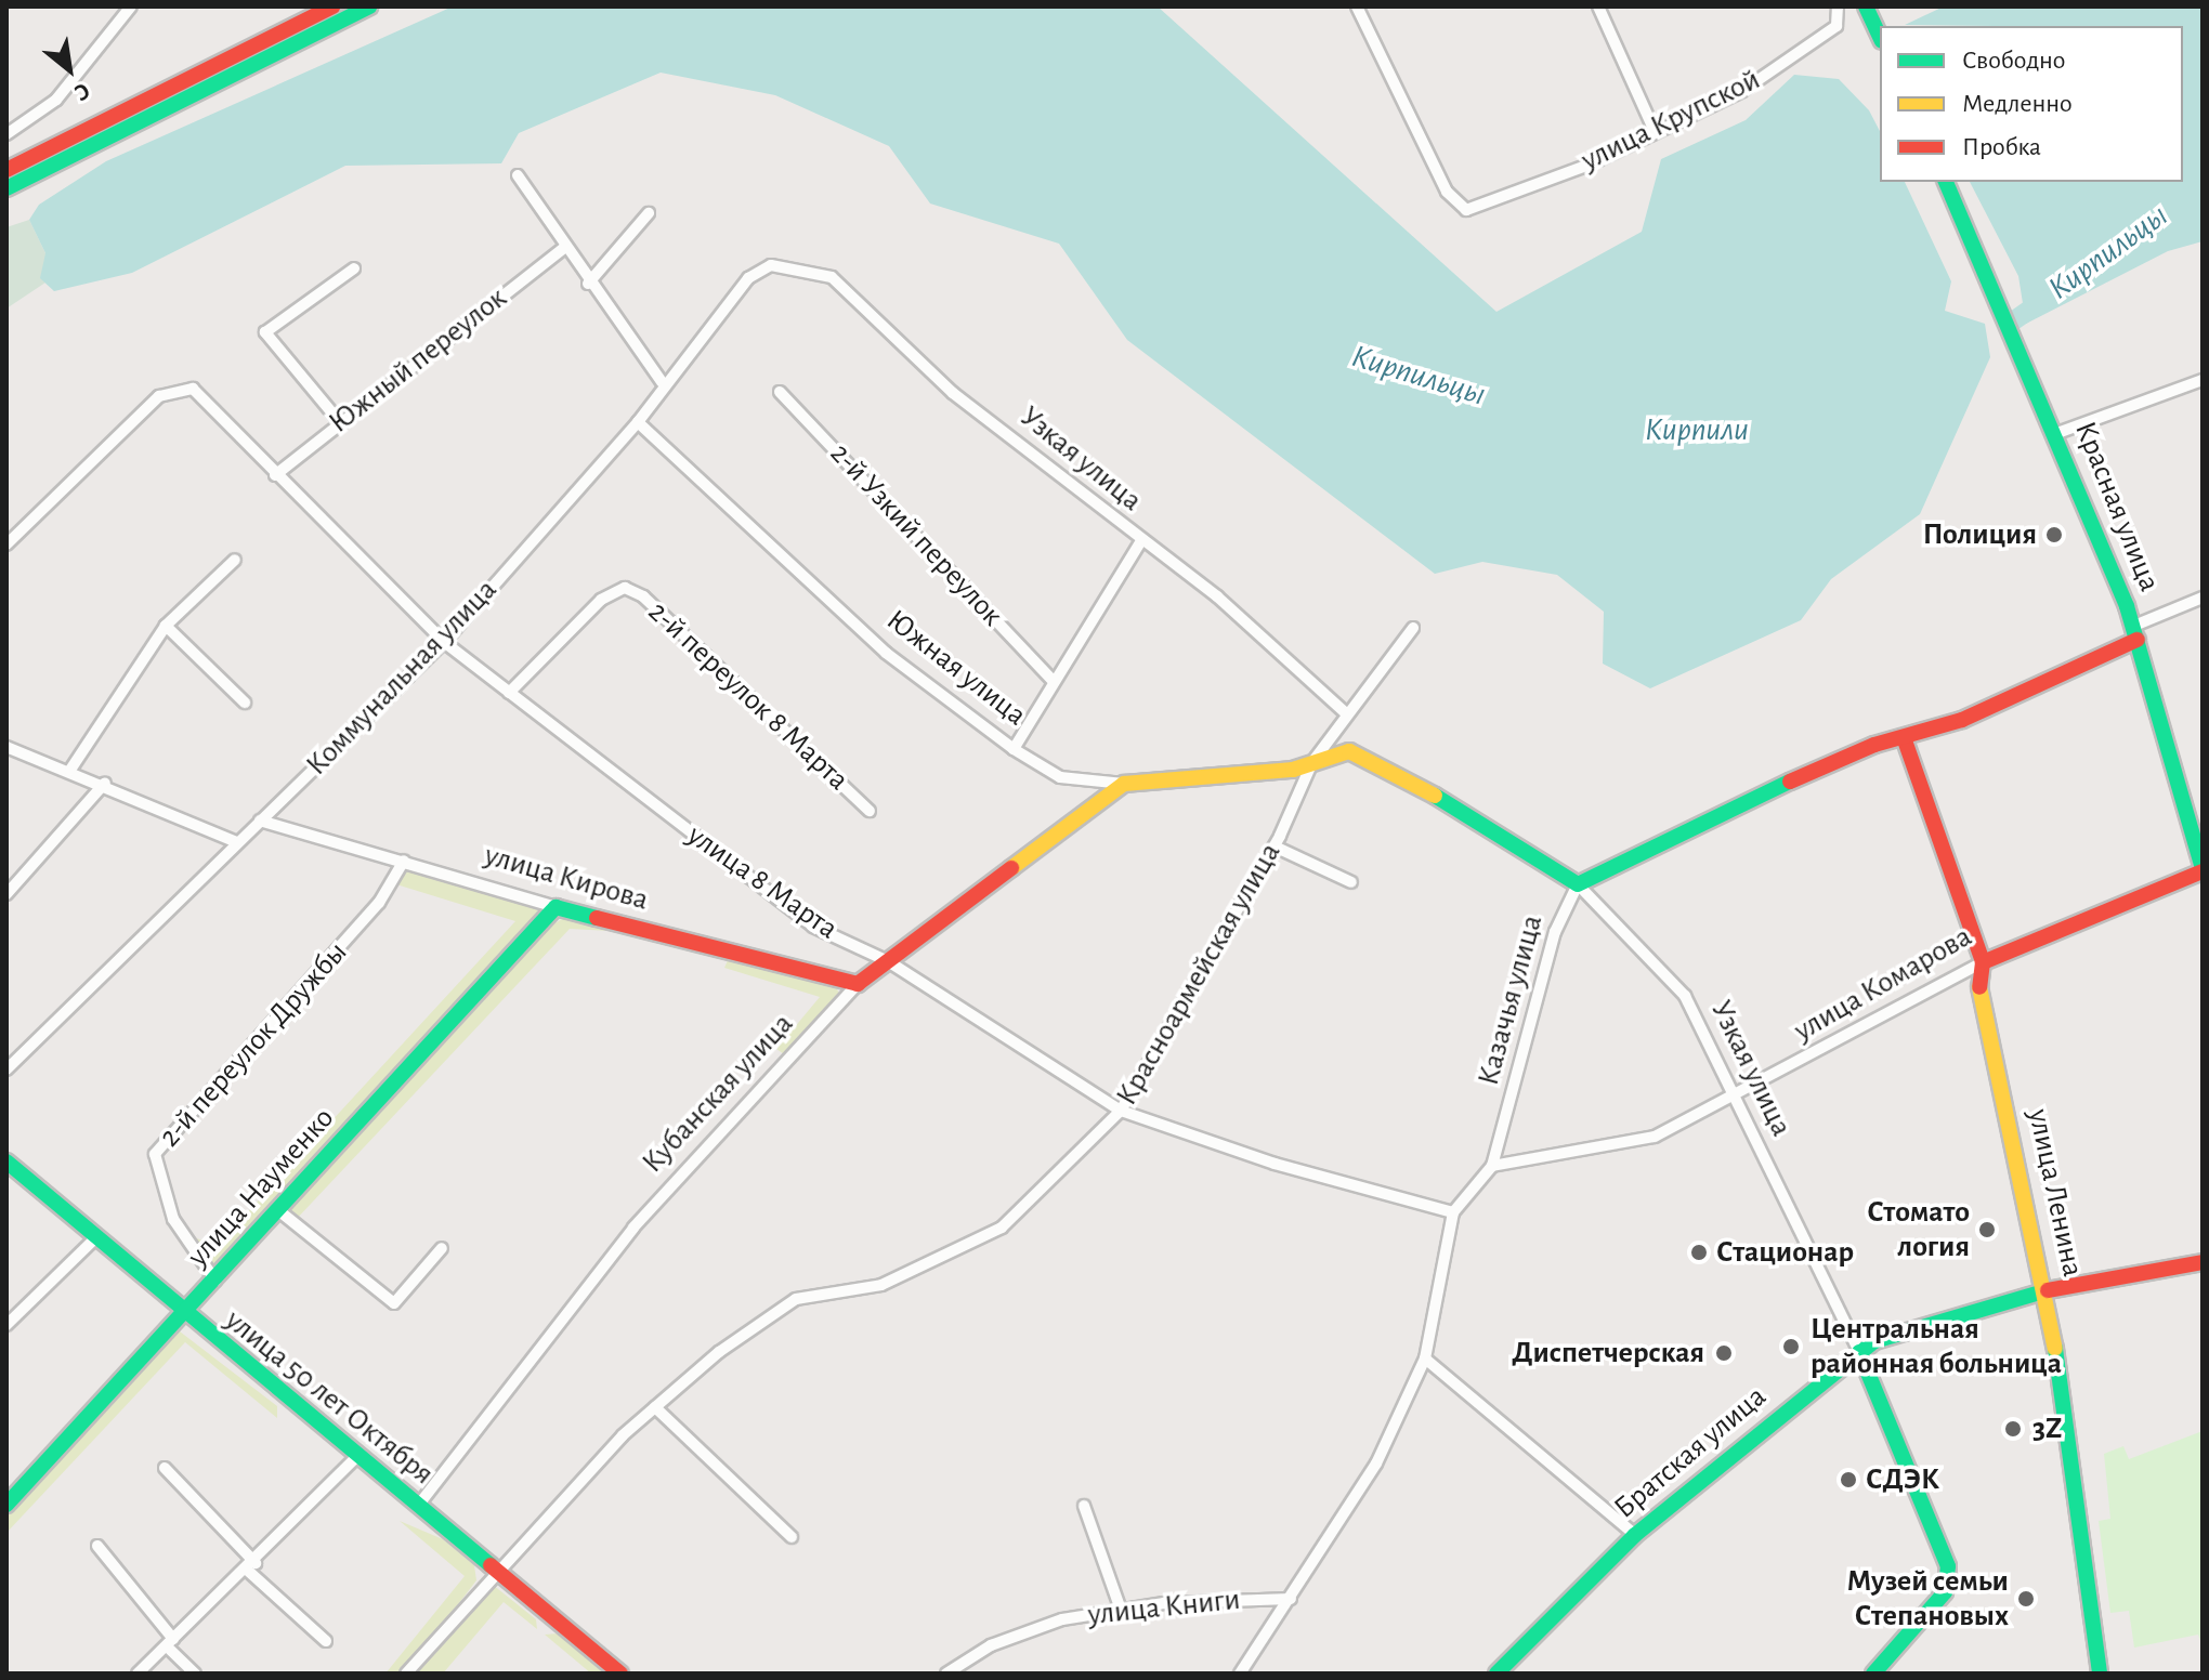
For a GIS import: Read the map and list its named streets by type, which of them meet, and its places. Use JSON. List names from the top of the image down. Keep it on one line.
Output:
{"streets":{"main road":["Узкая улица","Красная улица","Южная улица","улица Кирова","улица Комарова","Кубанская улица","улица Науменко","улица Ленина","улица 50 лет Октября","Братская улица"],"street":["улица Крупской","Южный переулок","2-й Узкий переулок","Коммунальная улица","2-й переулок 8 Марта","улица 8 Марта","Красноармейская улица","Казачья улица","2-й переулок Дружбы","улица Книги"]},"crossings":[["Южный переулок","улица 8 Марта"],["Узкая улица","Южная улица"],["Узкая улица","Коммунальная улица"],["Узкая улица","Красноармейская улица"],["Узкая улица","улица Комарова"],["Узкая улица","Казачья улица"],["Узкая улица","Братская улица"],["Красная улица","улица Комарова"],["Южная улица","Коммунальная улица"],["Южная улица","Красноармейская улица"],["Южная улица","Кубанская улица"],["Коммунальная улица","улица Кирова"],["Коммунальная улица","улица 8 Марта"],["2-й переулок 8 Марта","улица 8 Марта"],["улица Кирова","2-й переулок Дружбы"],["улица Кирова","Кубанская улица"],["улица Кирова","улица Науменко"],["улица 8 Марта","Красноармейская улица"],["улица 8 Марта","Казачья улица"],["улица 8 Марта","Кубанская улица"],["Красноармейская улица","улица 50 лет Октября"],["улица Комарова","Казачья улица"],["улица Комарова","улица Ленина"],["Казачья улица","улица Книги"],["2-й переулок Дружбы","улица Науменко"],["Кубанская улица","улица 50 лет Октября"],["улица Науменко","улица 50 лет Октября"],["улица Ленина","Братская улица"]],"water":["Кирпильцы","Кирпили"],"places":["Полиция","Стомато логия","Стационар","Центральная районная больница","Диспетчерская","3Z","СДЭК","Музей семьи Степановых"],"legend":["Свободно","Медленно","Пробка"],"north":"bottom right"}
